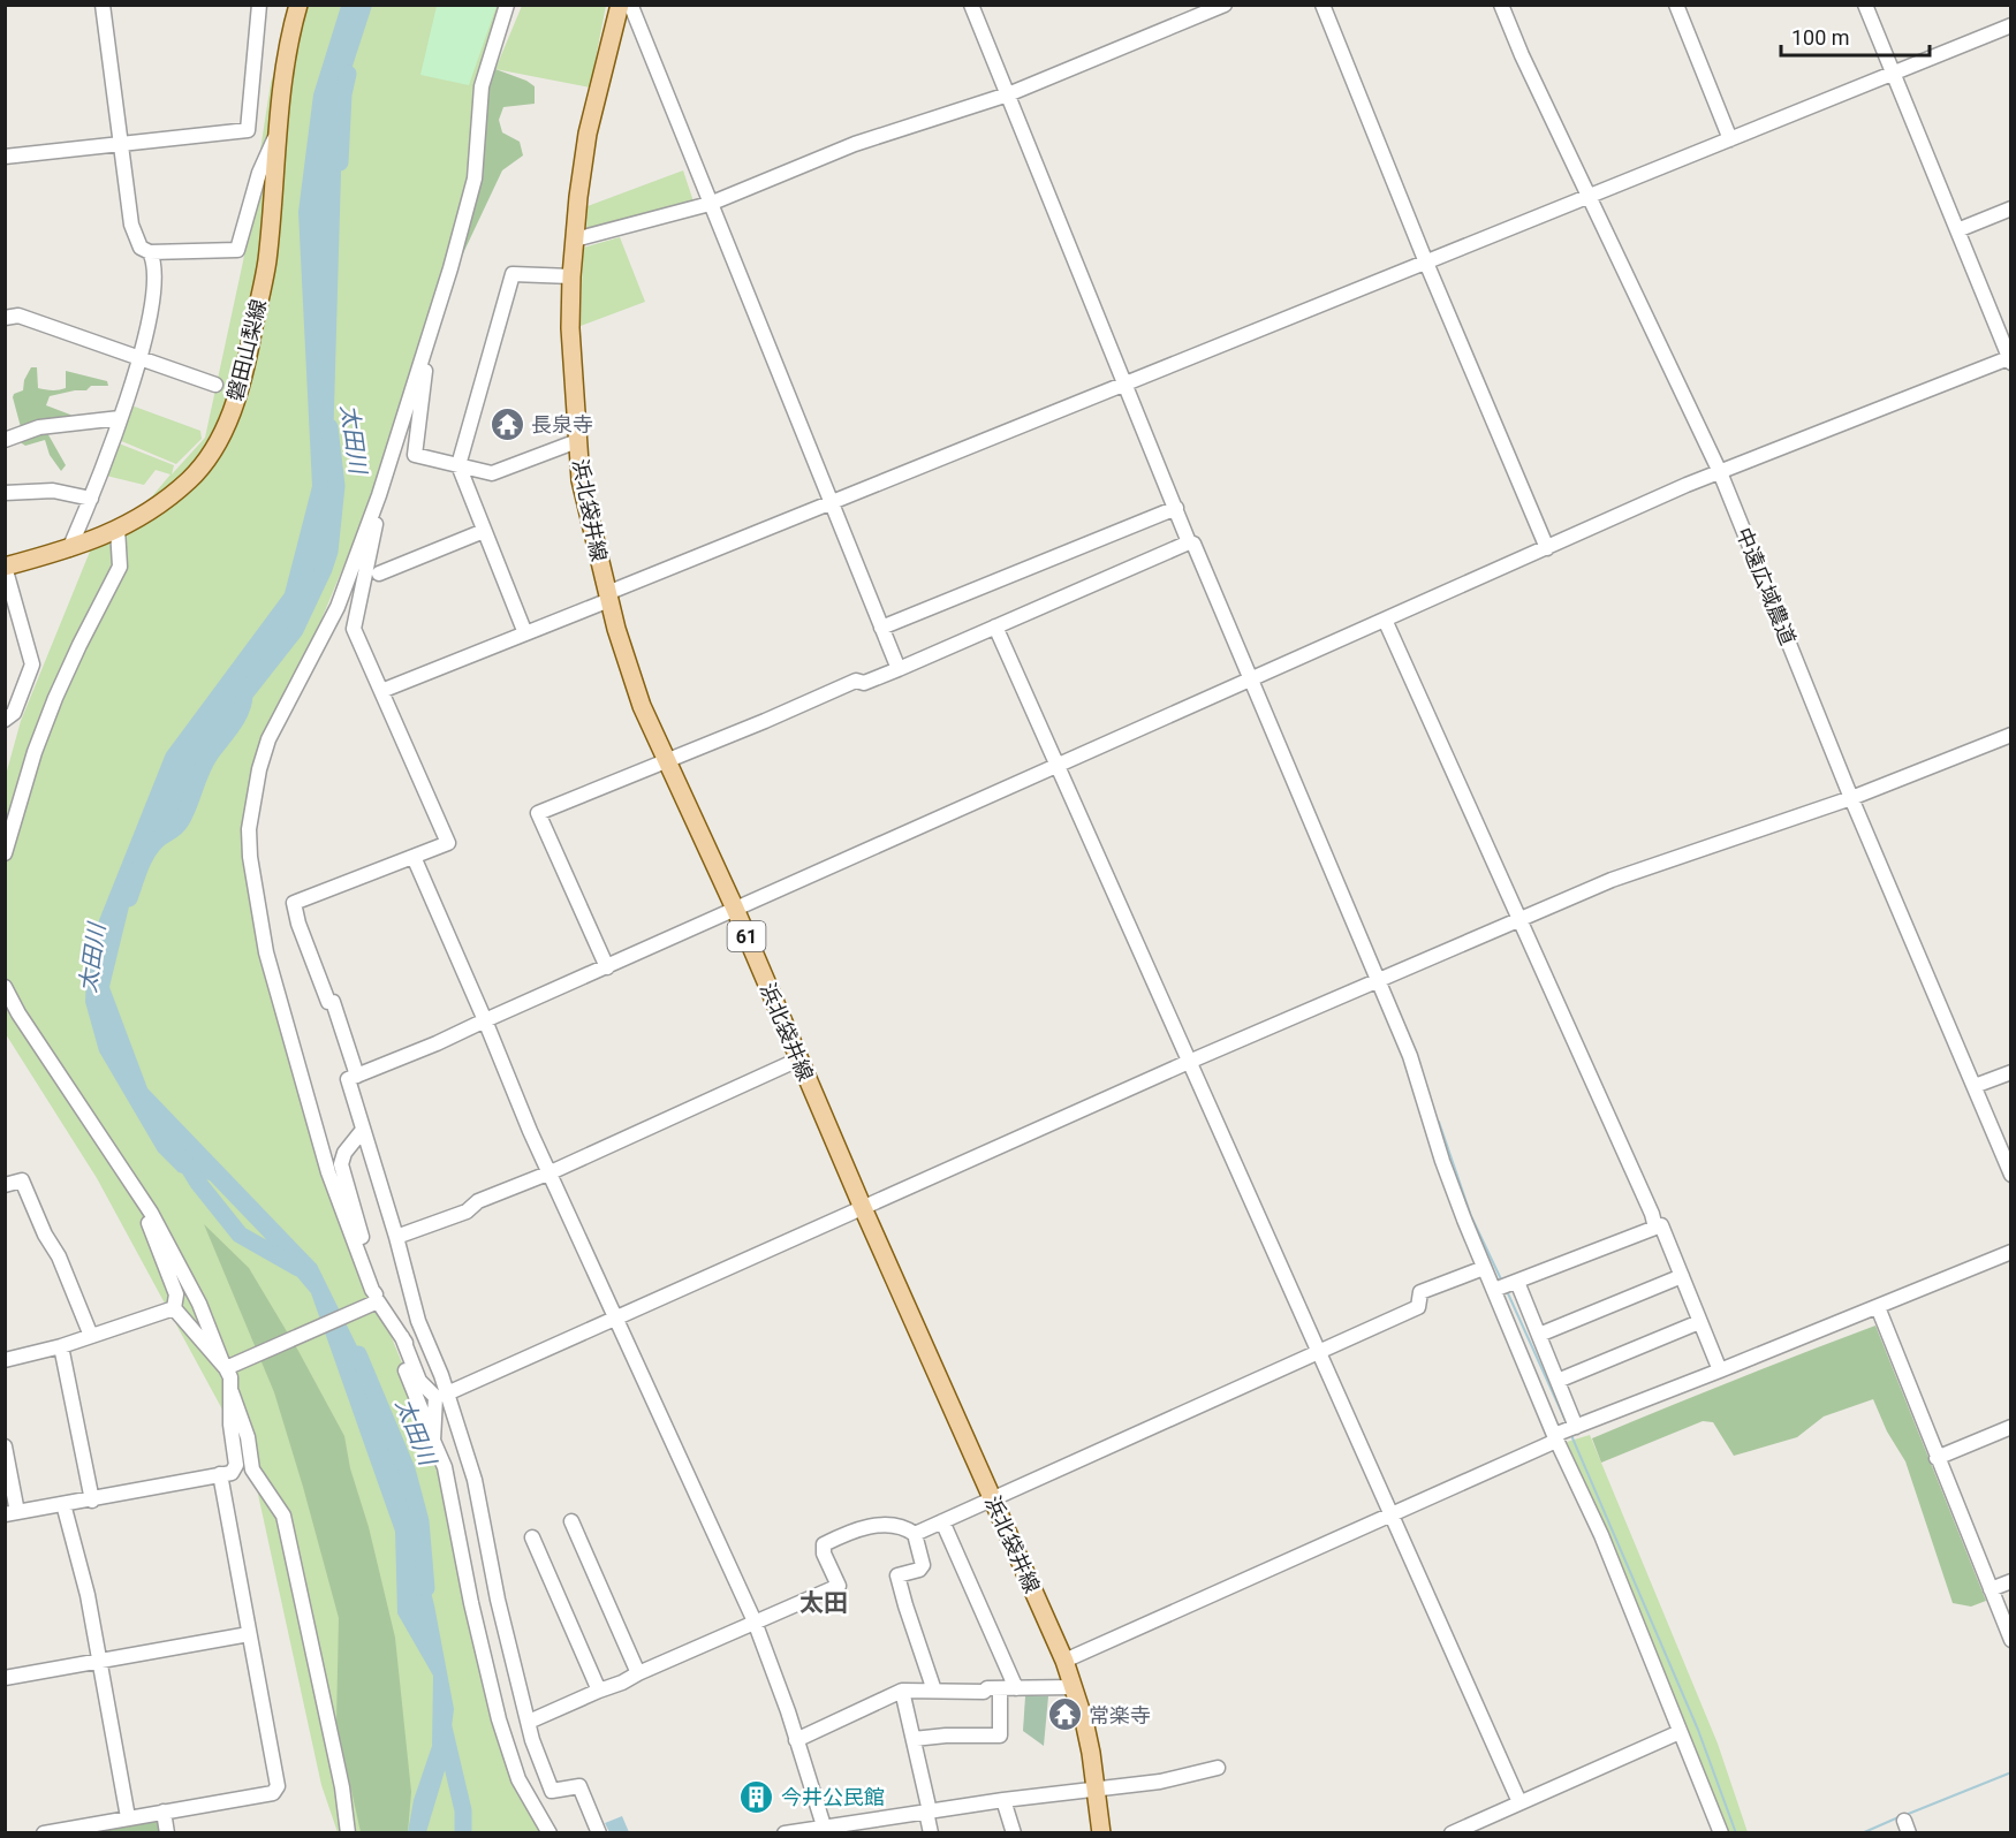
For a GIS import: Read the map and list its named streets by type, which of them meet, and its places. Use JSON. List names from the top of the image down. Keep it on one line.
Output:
{"streets":{"main road":["磐田山梨線","浜北袋井線","61"],"street":["中遠広域農道"]},"districts":["太田"],"water":["太田川"],"places":{"temple":["長泉寺","常楽寺"],"building":["今井公民館"]},"scale_bar":"100 m"}
